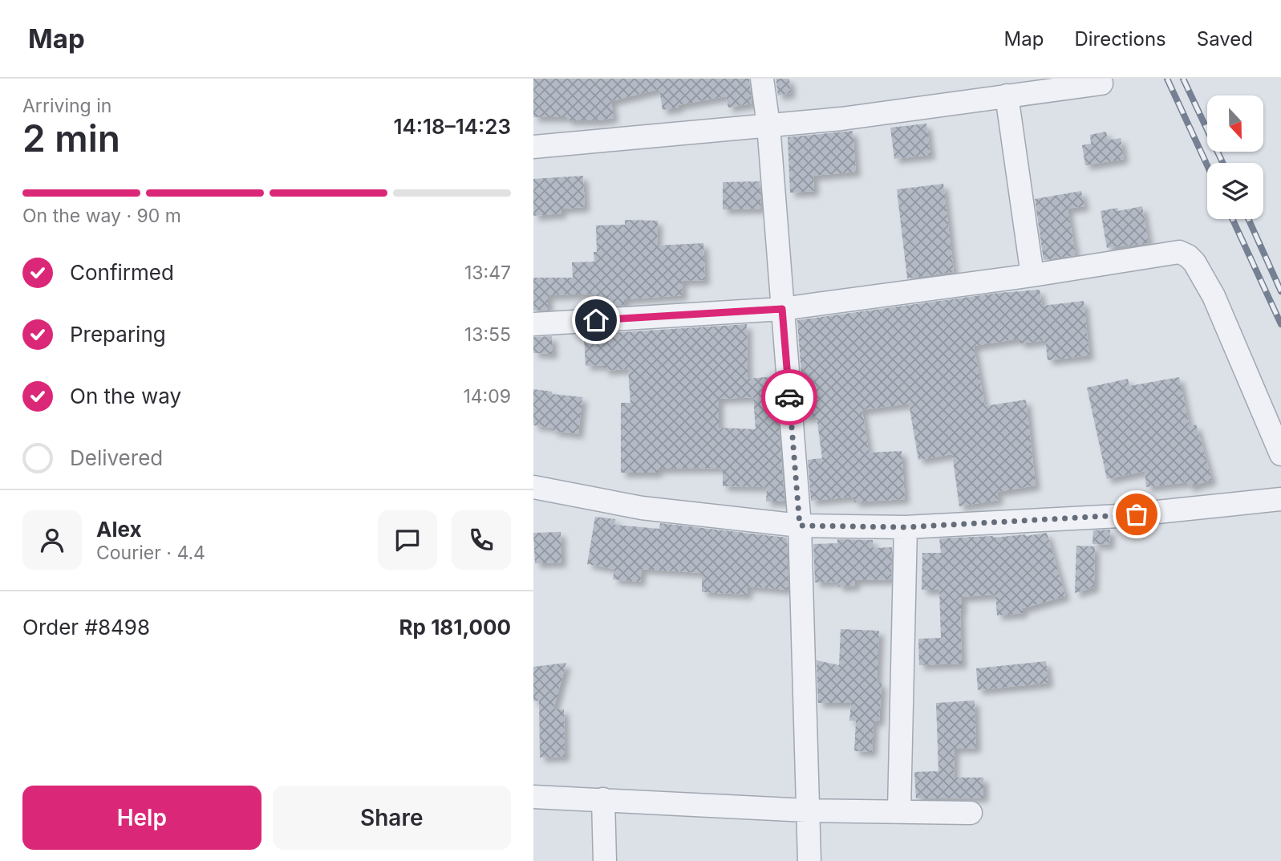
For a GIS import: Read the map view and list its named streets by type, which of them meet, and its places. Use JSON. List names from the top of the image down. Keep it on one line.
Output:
{"north":"bottom","page":{"header":"Map","nav":["Map","Directions","Saved"],"heading":["2 min","Arriving in","14:18–14:23"],"panel":["Alex","Courier · 4.4","Order #8498","Rp 181,000"],"bar":"On the way · 90 m","list":[["Confirmed","13:47"],["Preparing","13:55"],["On the way","14:09"],"Delivered"],"buttons":["Help","Share"]}}
